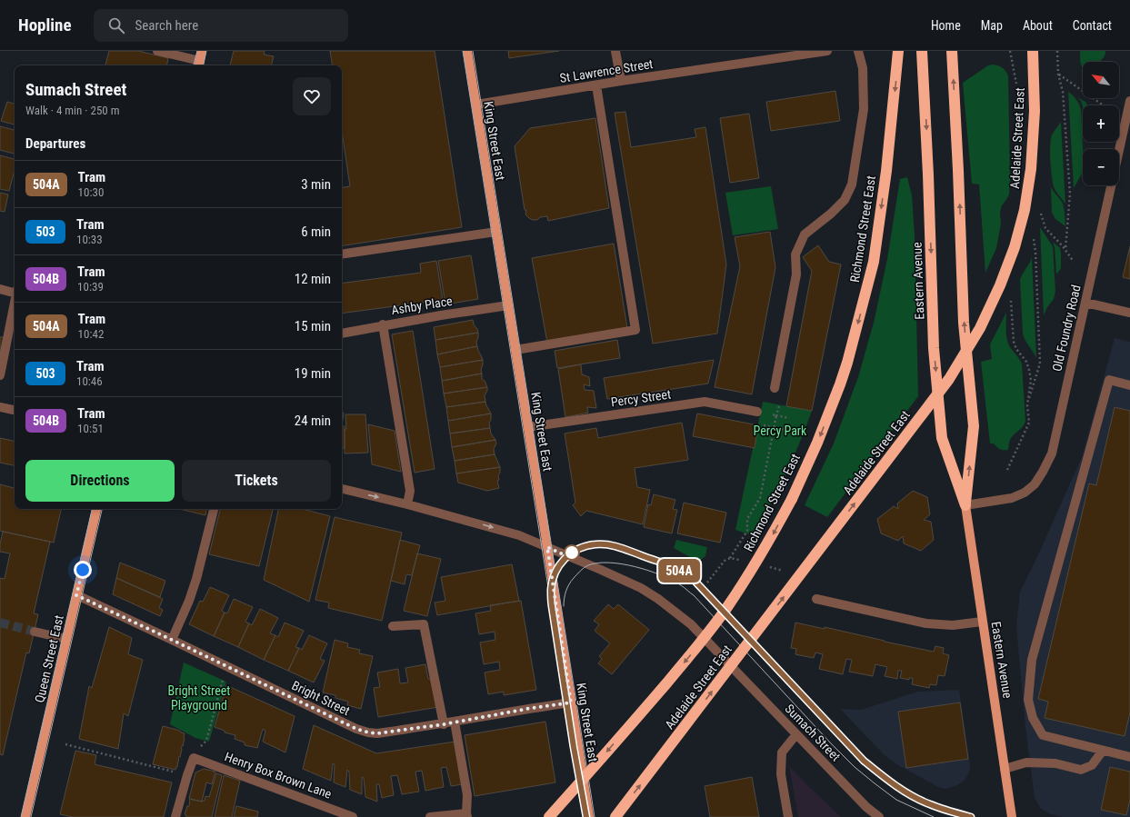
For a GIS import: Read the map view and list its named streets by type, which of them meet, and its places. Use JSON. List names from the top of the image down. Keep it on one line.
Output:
{"streets":{"highway":["Adelaide Street East","Richmond Street East","Eastern Avenue"],"main road":["King Street East","Queen Street East"],"street":["St Lawrence Street","Ashby Place","Old Foundry Road","Percy Street","Bright Street","Sumach Street","Henry Box Brown Lane"]},"crossings":[["St Lawrence Street","King Street East"],["King Street East","Ashby Place"],["King Street East","Percy Street"],["King Street East","Bright Street"],["King Street East","Sumach Street"],["Eastern Avenue","Old Foundry Road"],["Queen Street East","Bright Street"]],"one_way":["Adelaide Street East","Richmond Street East"],"parks":["Percy Park","Bright Street Playground"],"lines":["tram line 504A"],"north":"top left","page":{"header":"Hopline","search":"Search here","nav":["Home","Map","About","Contact"],"on_map":"504A","map_buttons":["+","−"],"heading":[["Sumach Street","Walk · 4 min · 250 m"],"Departures"],"list":[{"mark":"504A","name":"Tram","note":"10:30","value":"3 min"},{"mark":"503","name":"Tram","note":"10:33","value":"6 min"},{"mark":"504B","name":"Tram","note":"10:39","value":"12 min"},{"mark":"504A","name":"Tram","note":"10:42","value":"15 min"},{"mark":"503","name":"Tram","note":"10:46","value":"19 min"},{"mark":"504B","name":"Tram","note":"10:51","value":"24 min"}],"buttons":["Directions","Tickets"]}}
